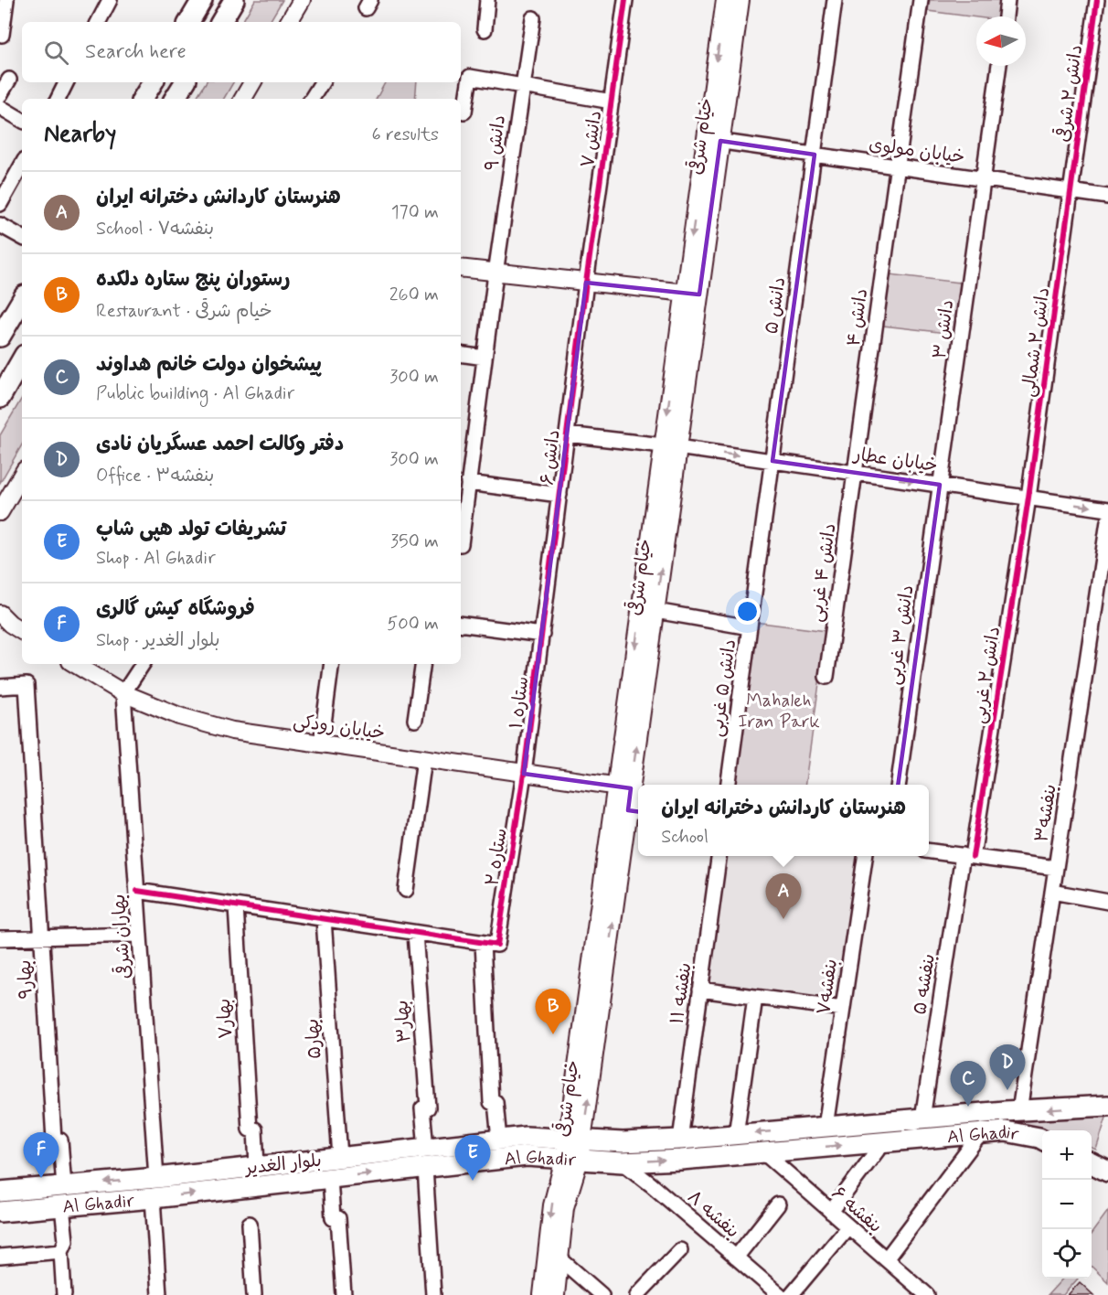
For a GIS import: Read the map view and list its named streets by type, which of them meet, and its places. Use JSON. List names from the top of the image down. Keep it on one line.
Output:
{"streets":{"main road":["Al Ghadir","بلوار الغدیر"],"street":["دانش ۲ شرقی","خیام شرقی","دانش ۷","دانش ۹","خیابان مولوی","دانش ۵","دانش ۴","دانش ۳","دانش ۲ شمالی","دانش ۶","خیابان عطار","دانش ۴ غربی","دانش ۳ غربی","دانش ۲ غربی","دانش ۵ غربی","ستاره ۱","خیابان رودکی","بنفشه۳","ستاره ۲","بهاران شرقی","بهار۹","بنفشه ۵","بنفشه۷","بنفشه ۱۱","بهار۷","بهار۳","بهار۵","بنفشه ۶","بنفشه ۸"]},"crossings":[["دانش ۲ شرقی","خیابان مولوی"],["دانش ۲ شرقی","دانش ۲ شمالی"],["خیام شرقی","خیابان مولوی"],["خیام شرقی","خیابان عطار"],["خیام شرقی","خیابان رودکی"],["خیام شرقی","Al Ghadir"],["خیام شرقی","بلوار الغدیر"],["دانش ۷","دانش ۶"],["خیابان مولوی","دانش ۵"],["خیابان مولوی","دانش ۴"],["خیابان مولوی","دانش ۳"],["خیابان مولوی","دانش ۲ شمالی"],["دانش ۵","خیابان عطار"],["دانش ۵","دانش ۵ غربی"],["دانش ۴","خیابان عطار"],["دانش ۴","دانش ۴ غربی"],["دانش ۳","خیابان عطار"],["دانش ۳","دانش ۳ غربی"],["دانش ۲ شمالی","خیابان عطار"],["دانش ۲ شمالی","دانش ۲ غربی"],["دانش ۶","خیابان عطار"],["دانش ۶","ستاره ۱"],["خیابان عطار","دانش ۴ غربی"],["خیابان عطار","دانش ۳ غربی"],["خیابان عطار","دانش ۲ غربی"],["خیابان عطار","دانش ۵ غربی"],["دانش ۲ غربی","بنفشه ۵"],["ستاره ۱","خیابان رودکی"],["ستاره ۱","ستاره ۲"],["خیابان رودکی","ستاره ۲"],["خیابان رودکی","بهاران شرقی"],["بنفشه۳","Al Ghadir"],["بهاران شرقی","بلوار الغدیر"],["بهار۹","بلوار الغدیر"],["بنفشه ۵","Al Ghadir"],["بنفشه۷","Al Ghadir"],["بنفشه ۱۱","Al Ghadir"],["بهار۷","بلوار الغدیر"],["بهار۳","بلوار الغدیر"],["بهار۵","بلوار الغدیر"],["Al Ghadir","بلوار الغدیر"],["Al Ghadir","بنفشه ۶"],["Al Ghadir","بنفشه ۸"]],"one_way":["خیابان عطار"],"parks":["Mahaleh Iran Park"],"north":"left","page":{"search":"Search here","heading":["Nearby","6 results"],"list":[{"mark":"A","name":"هنرستان کاردانش دخترانه ایران","note":"School · بنفشه۷","value":"170 m"},{"mark":"B","name":"رستوران پنج ستاره دلکده","note":"Restaurant · خیام شرقی","value":"260 m"},{"mark":"C","name":"پیشخوان دولت خانم هداوند","note":"Public building · Al Ghadir","value":"300 m"},{"mark":"D","name":"دفتر وکالت احمد عسگریان نادی","note":"Office · بنفشه۳","value":"300 m"},{"mark":"E","name":"تشریفات تولد هپی شاپ","note":"Shop · Al Ghadir","value":"350 m"},{"mark":"F","name":"فروشگاه کیش گالری","note":"Shop · بلوار الغدیر","value":"500 m"}],"popup":["هنرستان کاردانش دخترانه ایران","School"],"pins":["A","B","D","C","F","E"],"map_buttons":["+","−"]}}
